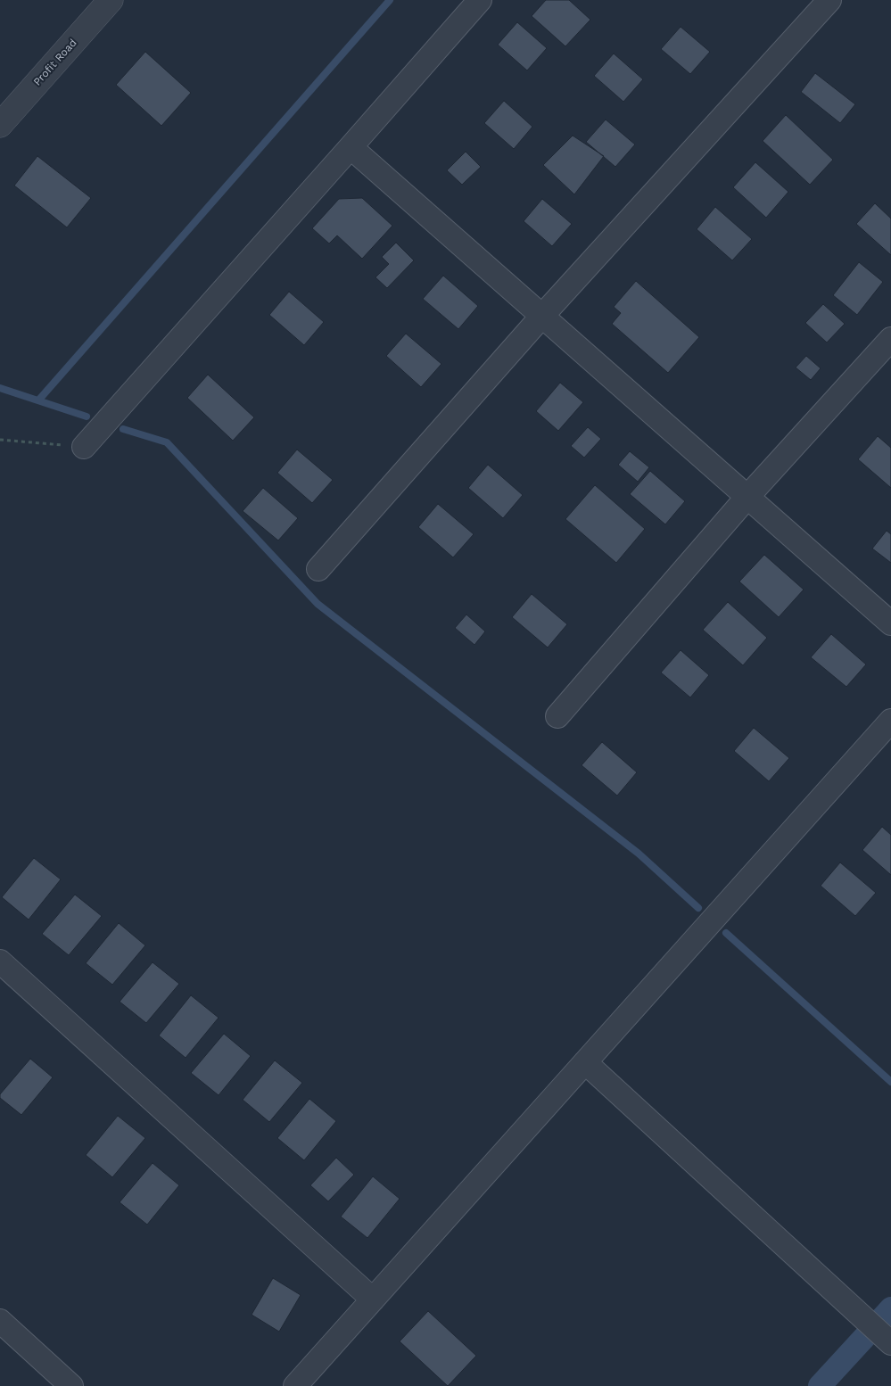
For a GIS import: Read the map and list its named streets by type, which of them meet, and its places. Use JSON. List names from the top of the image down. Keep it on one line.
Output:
{"streets":{"street":["Profit Road"]}}
